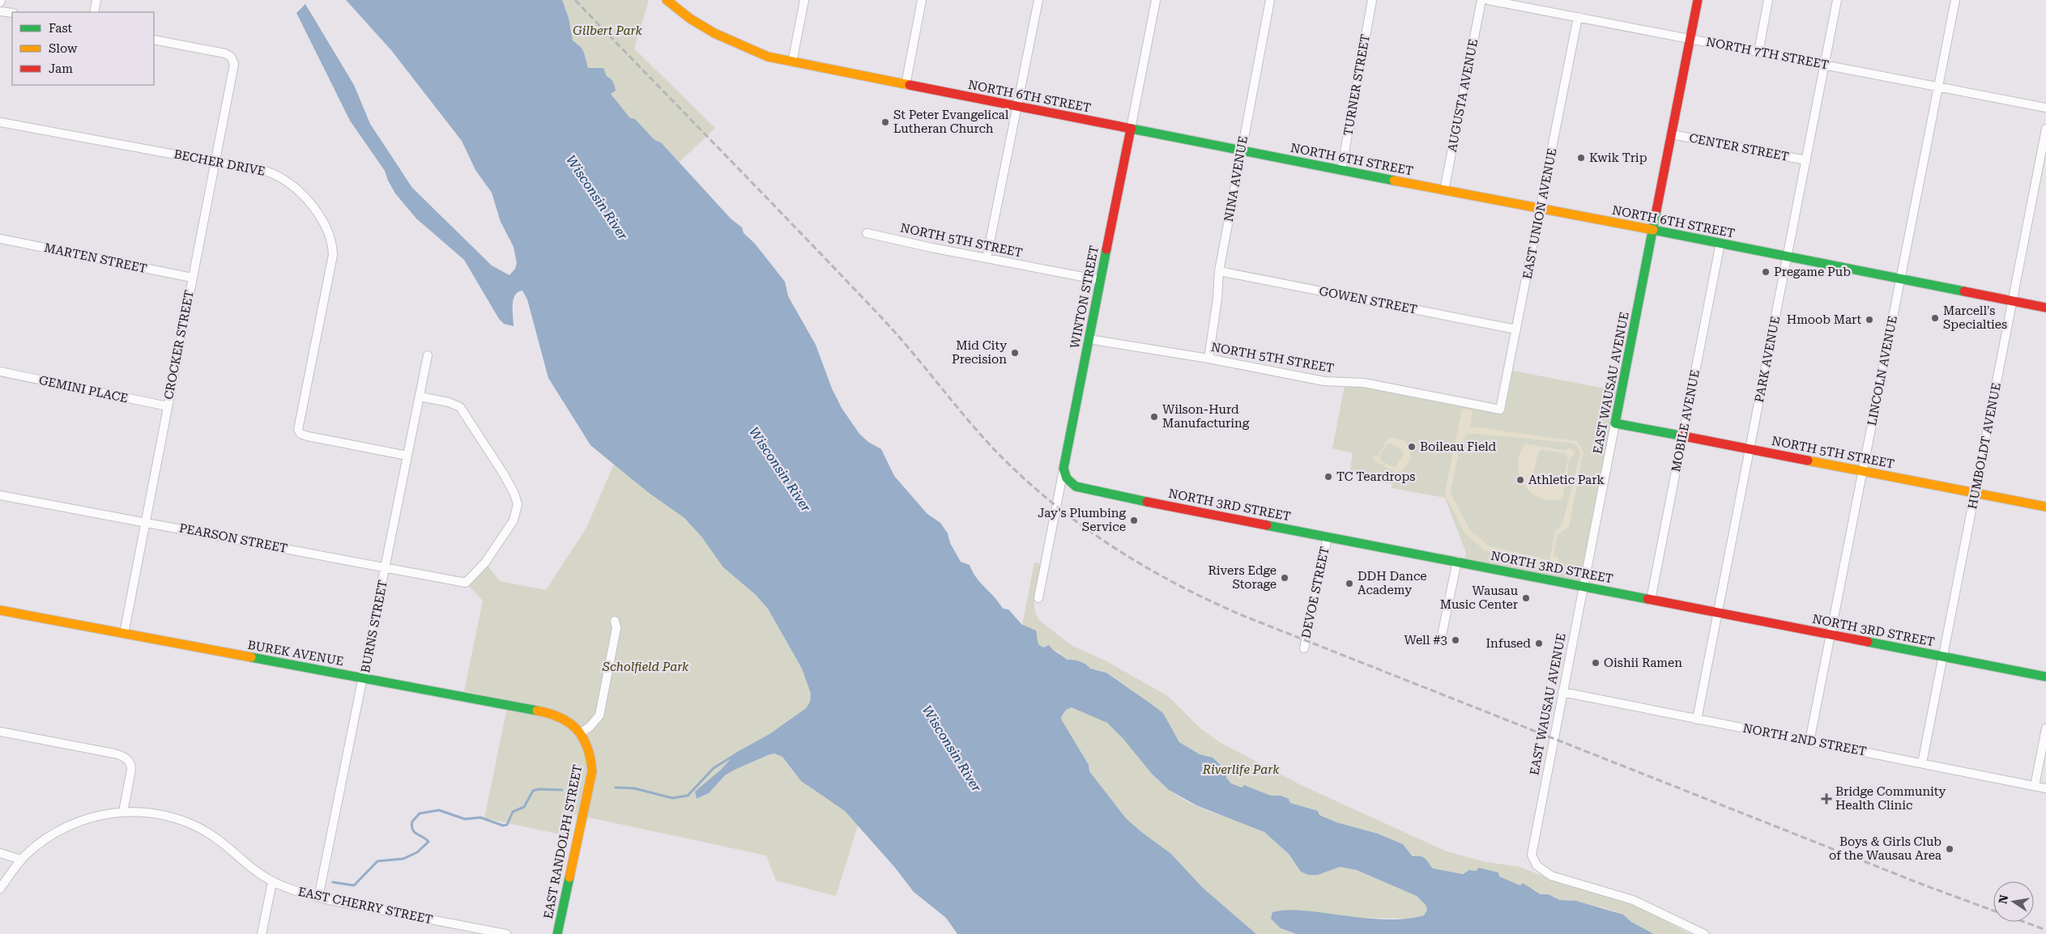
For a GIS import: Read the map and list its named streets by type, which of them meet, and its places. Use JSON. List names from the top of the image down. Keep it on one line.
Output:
{"streets":{"main road":["NORTH 6TH STREET","NORTH 5TH STREET","WINTON STREET","EAST WAUSAU AVENUE","NORTH 3RD STREET","BUREK AVENUE","EAST RANDOLPH STREET"],"street":["NORTH 7TH STREET","TURNER STREET","AUGUSTA AVENUE","CENTER STREET","BECHER DRIVE","NINA AVENUE","EAST UNION AVENUE","MARTEN STREET","GOWEN STREET","CROCKER STREET","PARK AVENUE","LINCOLN AVENUE","GEMINI PLACE","MOBILE AVENUE","HUMBOLDT AVENUE","PEARSON STREET","DEVOE STREET","BURNS STREET","NORTH 2ND STREET","EAST CHERRY STREET"]},"crossings":[["NORTH 7TH STREET","EAST UNION AVENUE"],["NORTH 7TH STREET","PARK AVENUE"],["NORTH 7TH STREET","LINCOLN AVENUE"],["NORTH 7TH STREET","EAST WAUSAU AVENUE"],["TURNER STREET","NORTH 6TH STREET"],["AUGUSTA AVENUE","NORTH 6TH STREET"],["NORTH 6TH STREET","NINA AVENUE"],["NORTH 6TH STREET","EAST UNION AVENUE"],["NORTH 6TH STREET","WINTON STREET"],["NORTH 6TH STREET","PARK AVENUE"],["NORTH 6TH STREET","LINCOLN AVENUE"],["NORTH 6TH STREET","EAST WAUSAU AVENUE"],["NORTH 6TH STREET","MOBILE AVENUE"],["NORTH 6TH STREET","HUMBOLDT AVENUE"],["CENTER STREET","PARK AVENUE"],["CENTER STREET","EAST WAUSAU AVENUE"],["BECHER DRIVE","CROCKER STREET"],["BECHER DRIVE","BURNS STREET"],["NINA AVENUE","NORTH 5TH STREET"],["NINA AVENUE","GOWEN STREET"],["EAST UNION AVENUE","NORTH 5TH STREET"],["EAST UNION AVENUE","GOWEN STREET"],["NORTH 5TH STREET","WINTON STREET"],["NORTH 5TH STREET","PARK AVENUE"],["NORTH 5TH STREET","LINCOLN AVENUE"],["NORTH 5TH STREET","EAST WAUSAU AVENUE"],["NORTH 5TH STREET","MOBILE AVENUE"],["NORTH 5TH STREET","HUMBOLDT AVENUE"],["MARTEN STREET","CROCKER STREET"],["WINTON STREET","NORTH 3RD STREET"],["CROCKER STREET","GEMINI PLACE"],["CROCKER STREET","PEARSON STREET"],["CROCKER STREET","BUREK AVENUE"],["PARK AVENUE","NORTH 3RD STREET"],["PARK AVENUE","NORTH 2ND STREET"],["LINCOLN AVENUE","NORTH 3RD STREET"],["LINCOLN AVENUE","NORTH 2ND STREET"],["EAST WAUSAU AVENUE","NORTH 3RD STREET"],["EAST WAUSAU AVENUE","NORTH 2ND STREET"],["MOBILE AVENUE","NORTH 3RD STREET"],["HUMBOLDT AVENUE","NORTH 3RD STREET"],["HUMBOLDT AVENUE","NORTH 2ND STREET"],["NORTH 3RD STREET","DEVOE STREET"],["PEARSON STREET","BURNS STREET"],["BURNS STREET","BUREK AVENUE"],["BURNS STREET","EAST CHERRY STREET"],["BUREK AVENUE","EAST RANDOLPH STREET"]],"water":["Wisconsin River"],"parks":["Gilbert Park","Scholfield Park","Riverlife Park"],"places":{"other":["St Peter Evangelical Lutheran Church","Kwik Trip","Pregame Pub","Marcell's Specialties","Hmoob Mart","Mid City Precision","Wilson-Hurd Manufacturing","Boileau Field","TC Teardrops","Athletic Park","Jay's Plumbing Service","Rivers Edge Storage","DDH Dance Academy","Wausau Music Center","Well #3","Infused","Oishii Ramen","Boys & Girls Club of the Wausau Area"],"health":["Bridge Community Health Clinic"]},"legend":["Fast","Slow","Jam"],"north":"left"}
